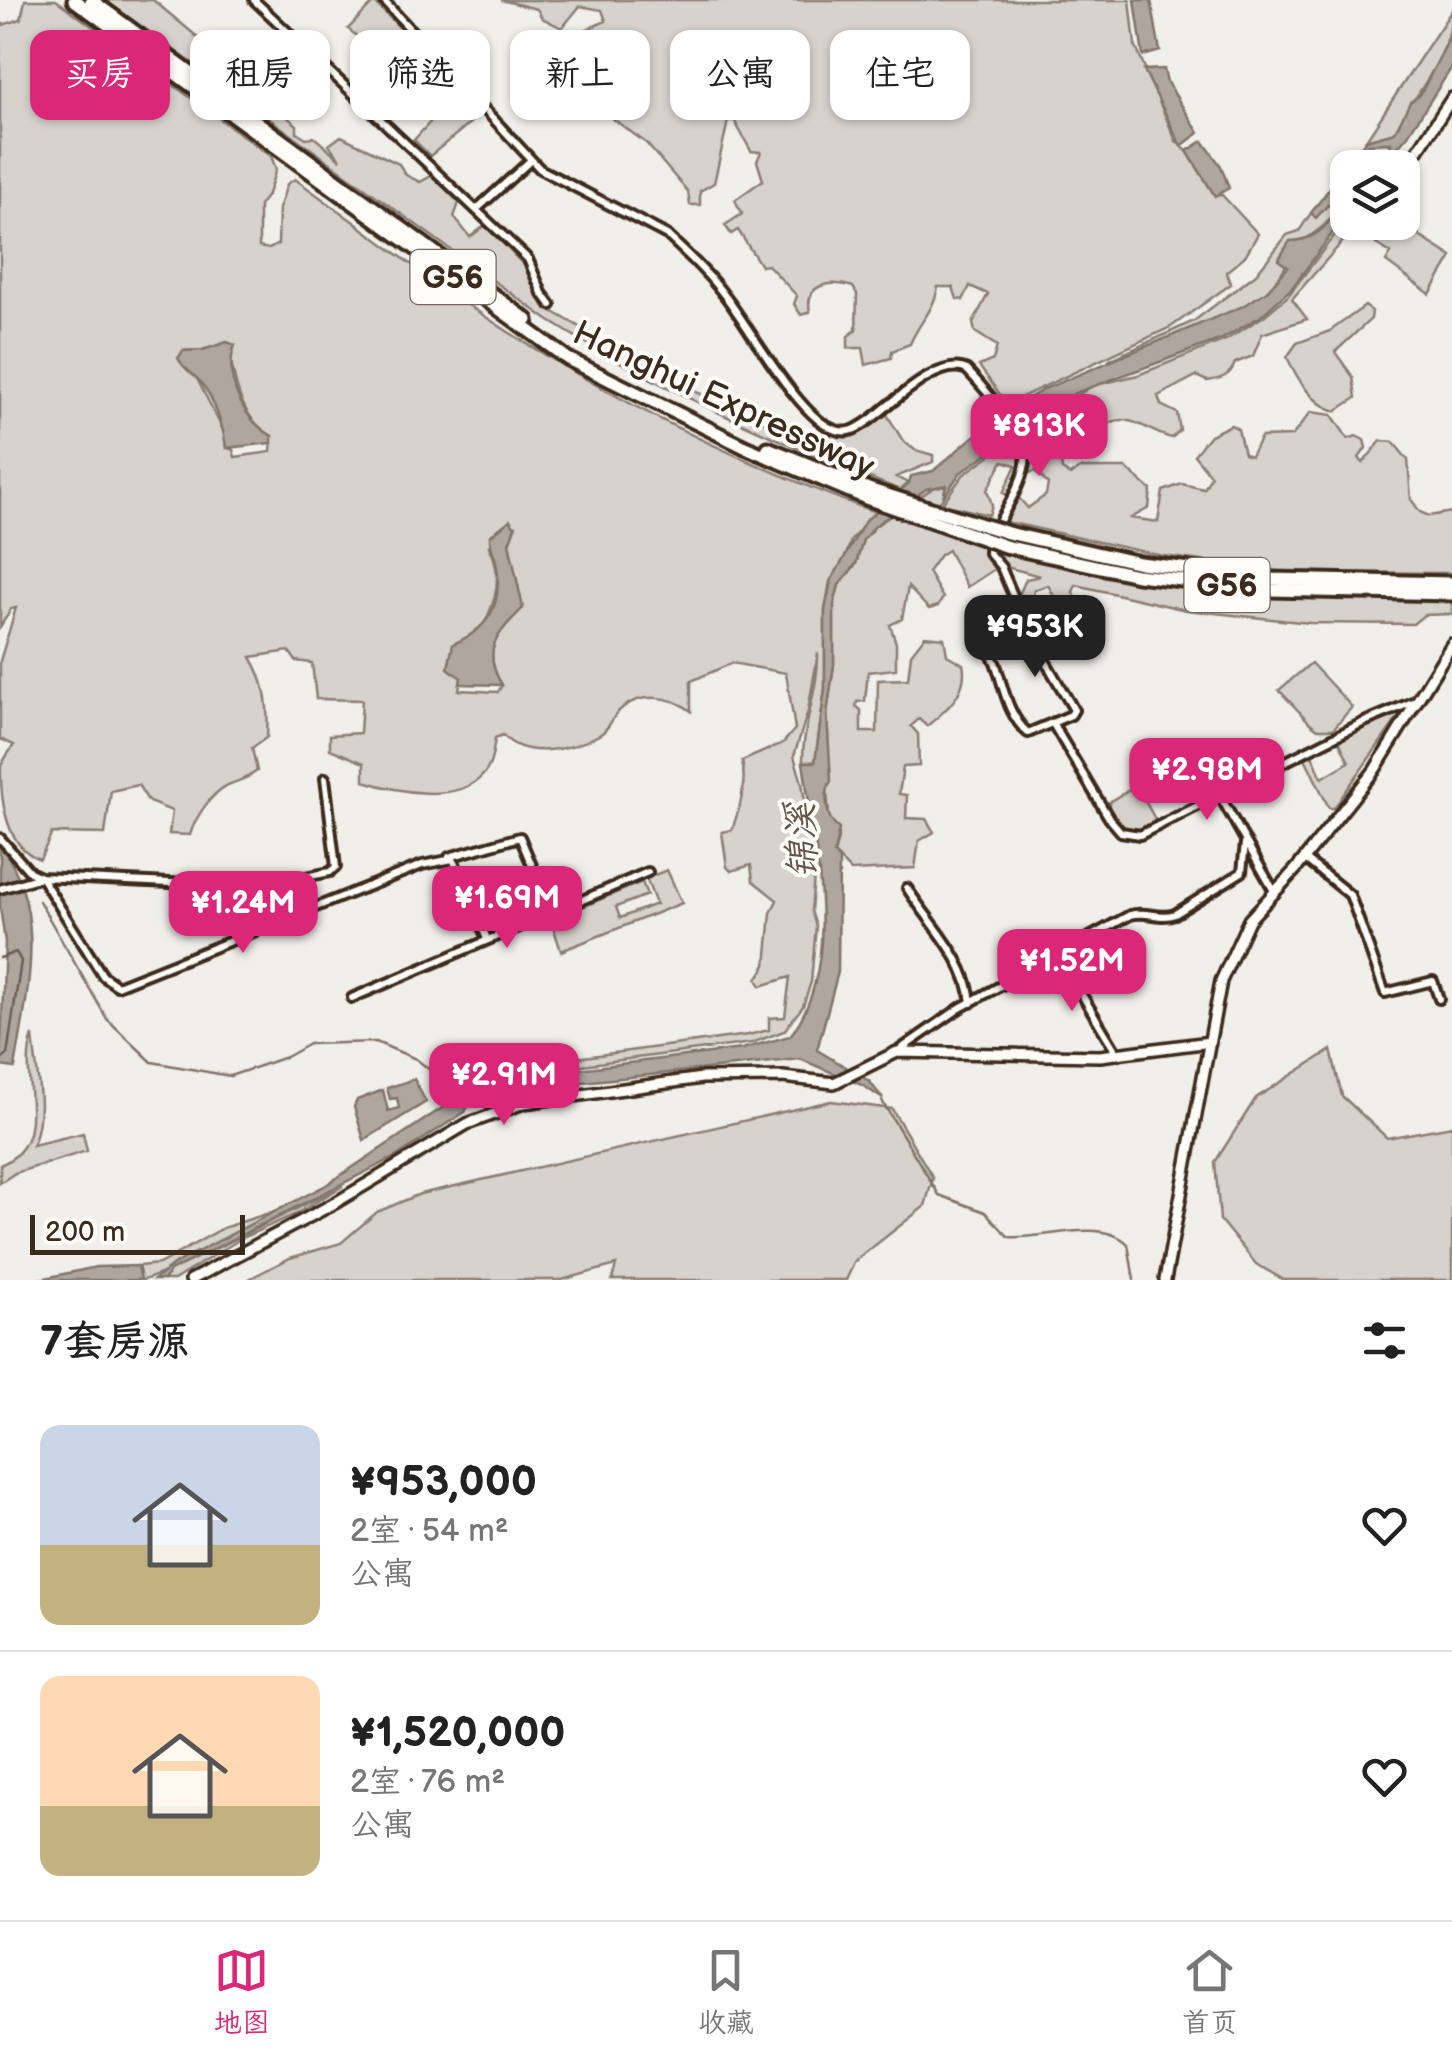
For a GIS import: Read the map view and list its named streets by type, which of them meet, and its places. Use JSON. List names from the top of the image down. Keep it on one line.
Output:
{"streets":{"highway":["G56","Hanghui Expressway"]},"water":["锦溪"],"scale_bar":"200 m","page":{"chip":["买房","租房","筛选","新上","公寓","住宅"],"price":["¥813K","¥953K","¥2.98M","¥1.69M","¥1.24M","¥1.52M","¥2.91M"],"scale":"200 m","heading":"7套房源","list":[{"name":"¥953,000","note":"2室 · 54 m² · 公寓"},{"name":"¥1,520,000","note":"2室 · 76 m² · 公寓"}],"tabs":["地图","收藏","首页"]}}
